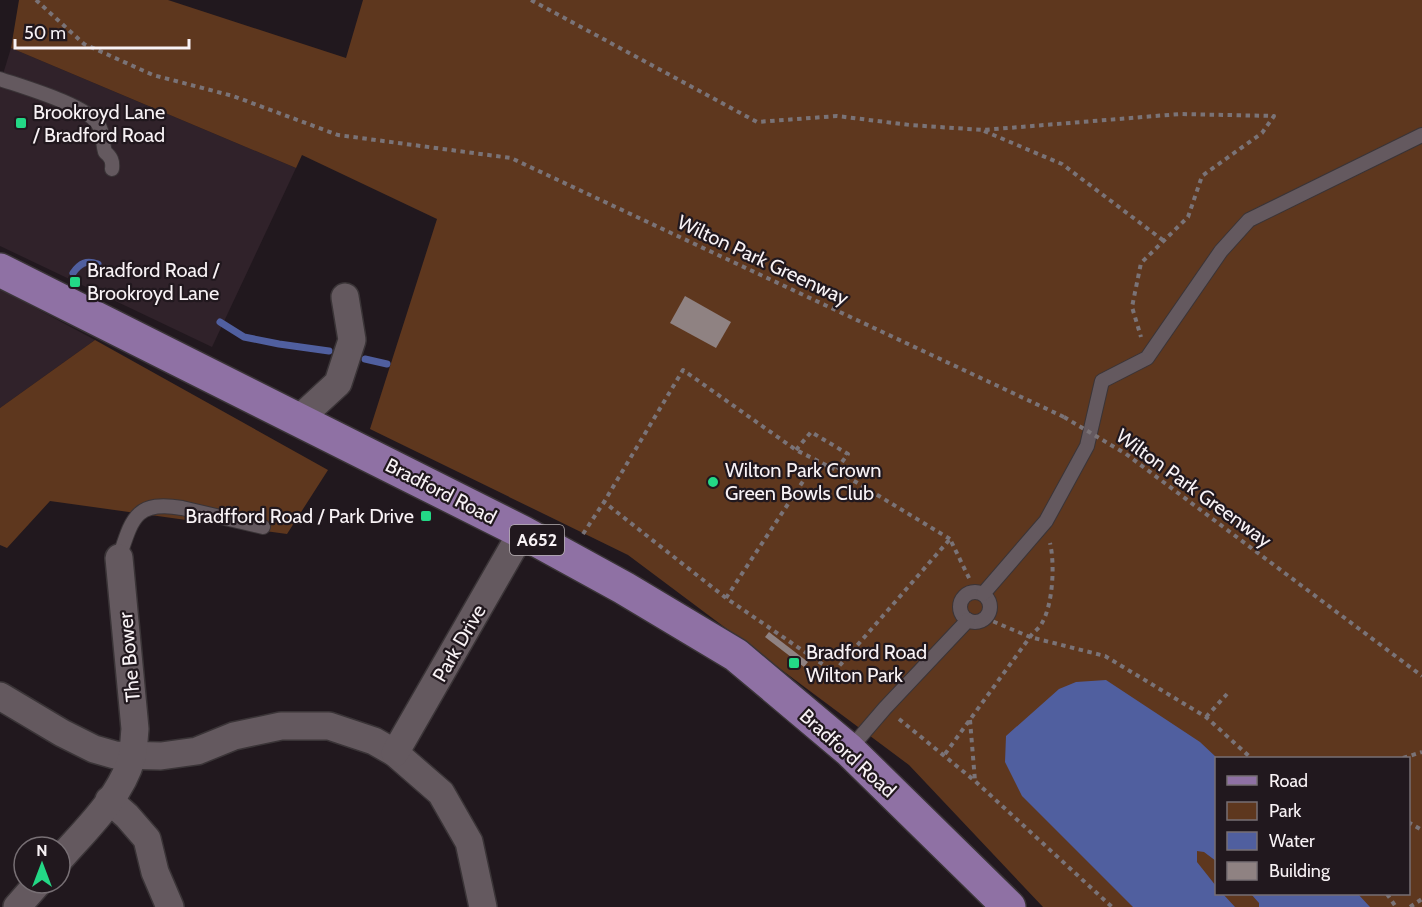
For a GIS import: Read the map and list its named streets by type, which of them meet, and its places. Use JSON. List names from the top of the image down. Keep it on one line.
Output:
{"streets":{"main road":["Bradford Road","A652"],"street":["Park Drive","The Bower"],"path":["Wilton Park Greenway"]},"crossings":[["Bradford Road","Park Drive"]],"places":{"transit":["Brookroyd Lane / Bradford Road","Bradford Road / Brookroyd Lane","Bradfford Road / Park Drive","Bradford Road Wilton Park"],"other":["Wilton Park Crown Green Bowls Club"]},"legend":["Road","Park","Water","Building"],"scale_bar":"50 m","north":"top"}
